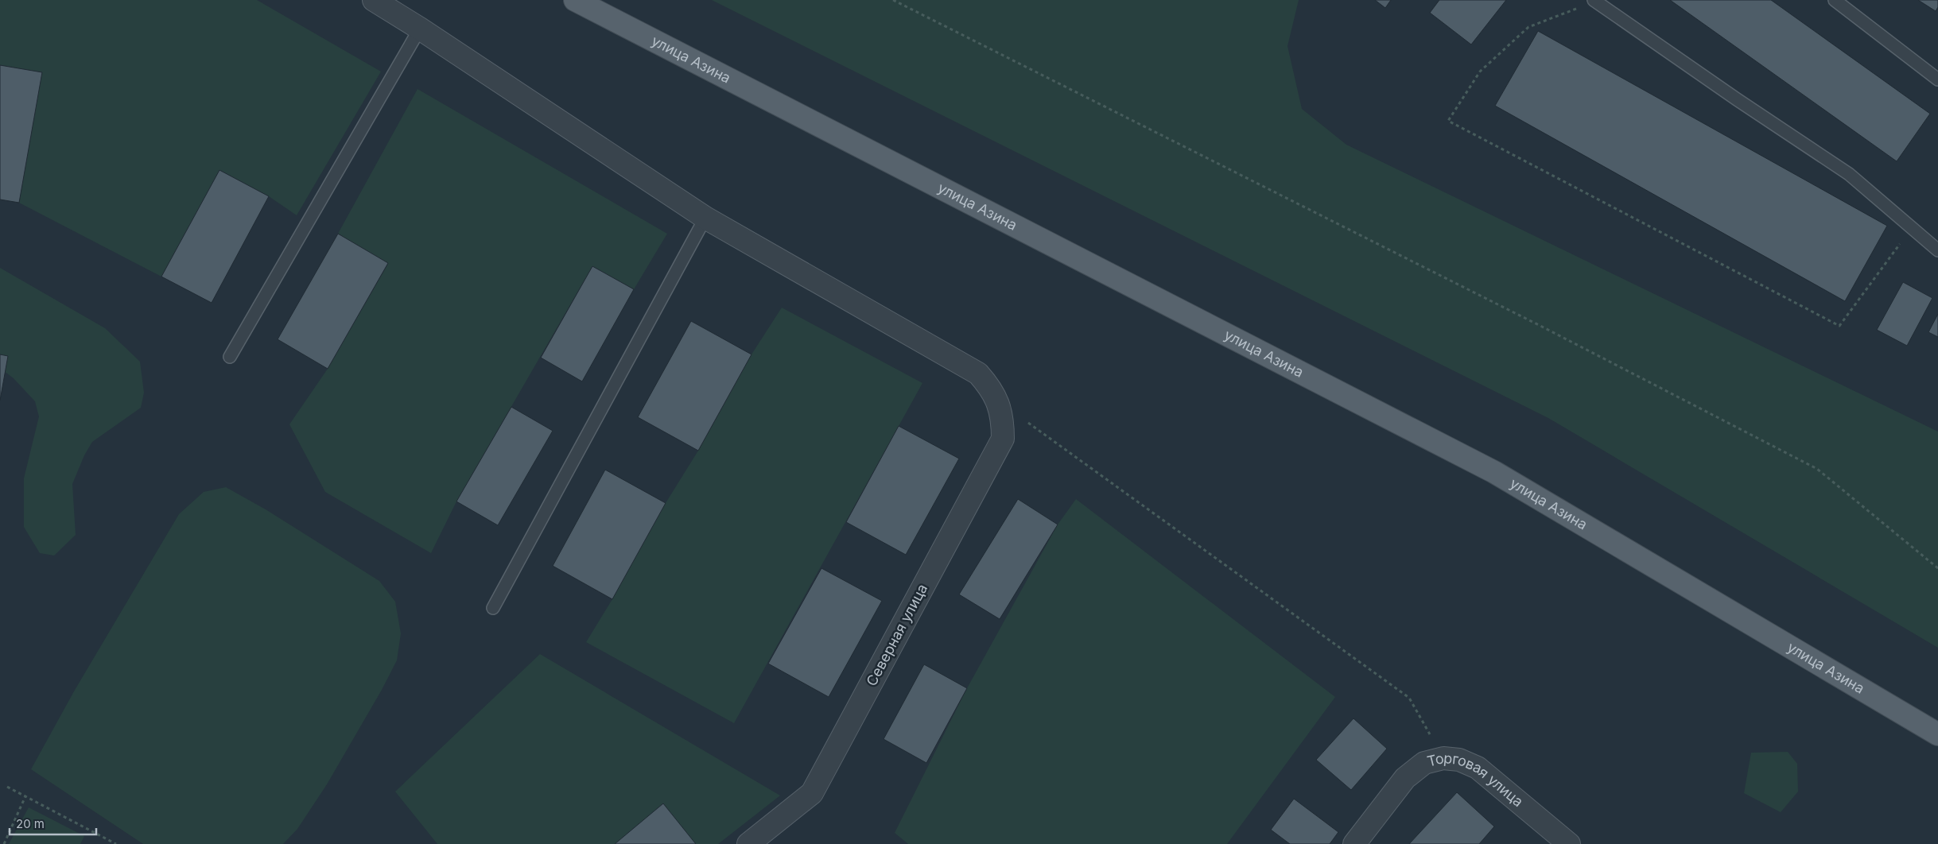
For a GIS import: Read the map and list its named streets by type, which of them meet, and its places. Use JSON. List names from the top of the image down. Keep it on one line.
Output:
{"streets":{"main road":["улица Азина"],"street":["Северная улица","Торговая улица"]},"scale_bar":"20 m"}
